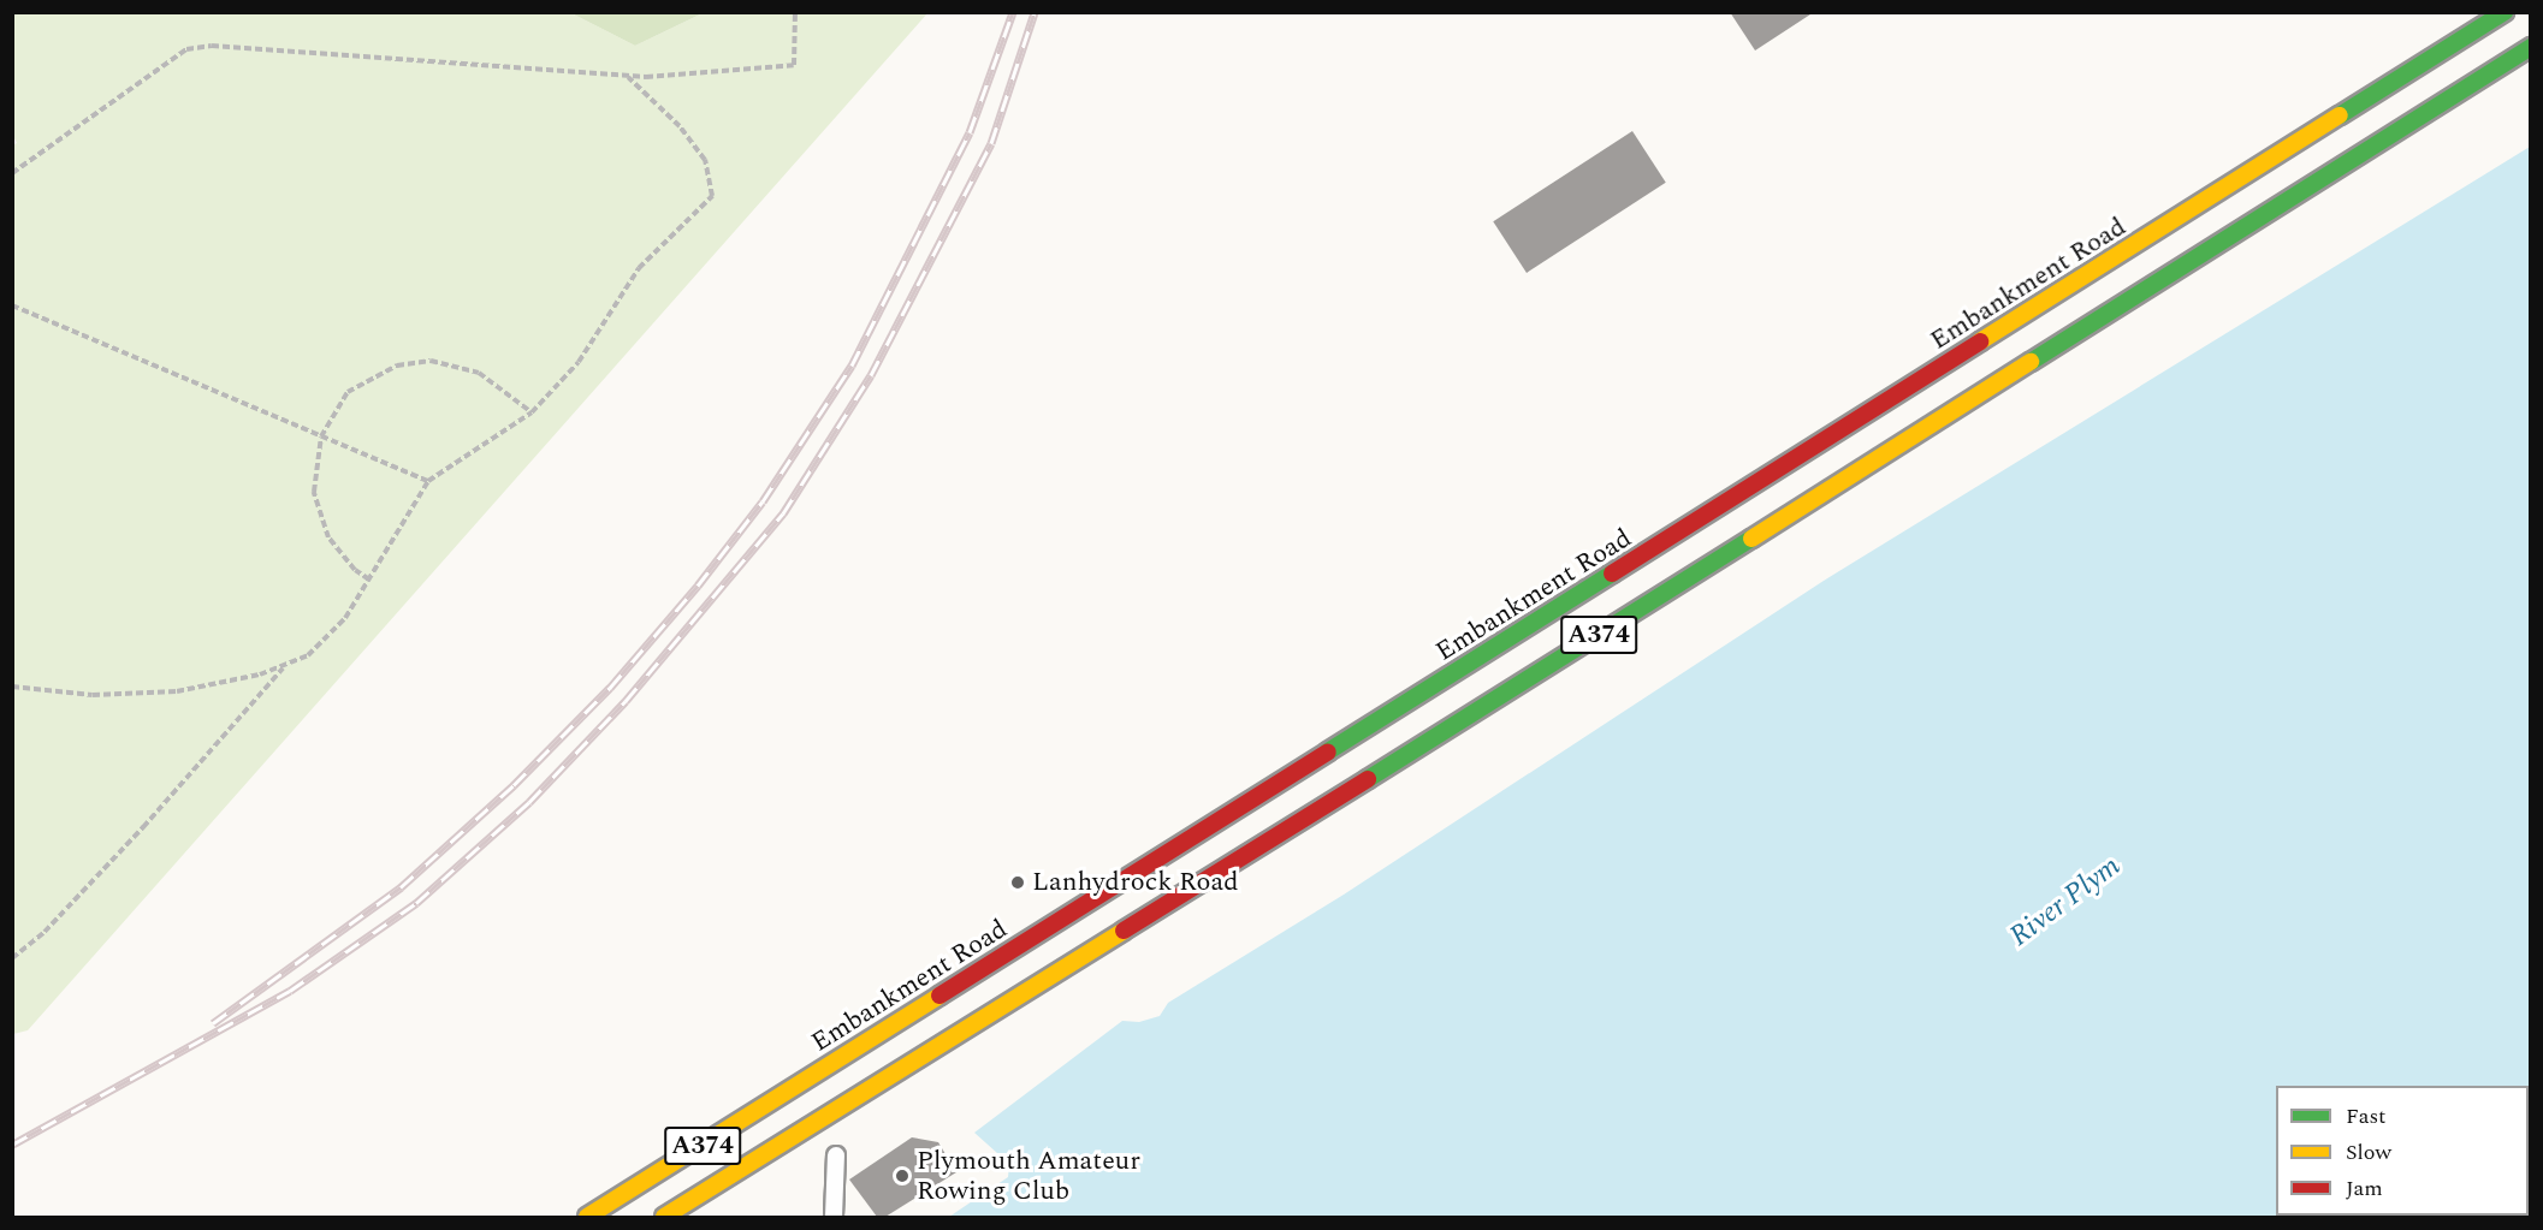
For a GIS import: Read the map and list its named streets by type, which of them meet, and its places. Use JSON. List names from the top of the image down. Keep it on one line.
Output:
{"streets":{"main road":["Embankment Road","A374"]},"water":["River Plym"],"places":["Lanhydrock Road","Plymouth Amateur Rowing Club"],"legend":["Fast","Slow","Jam"]}
